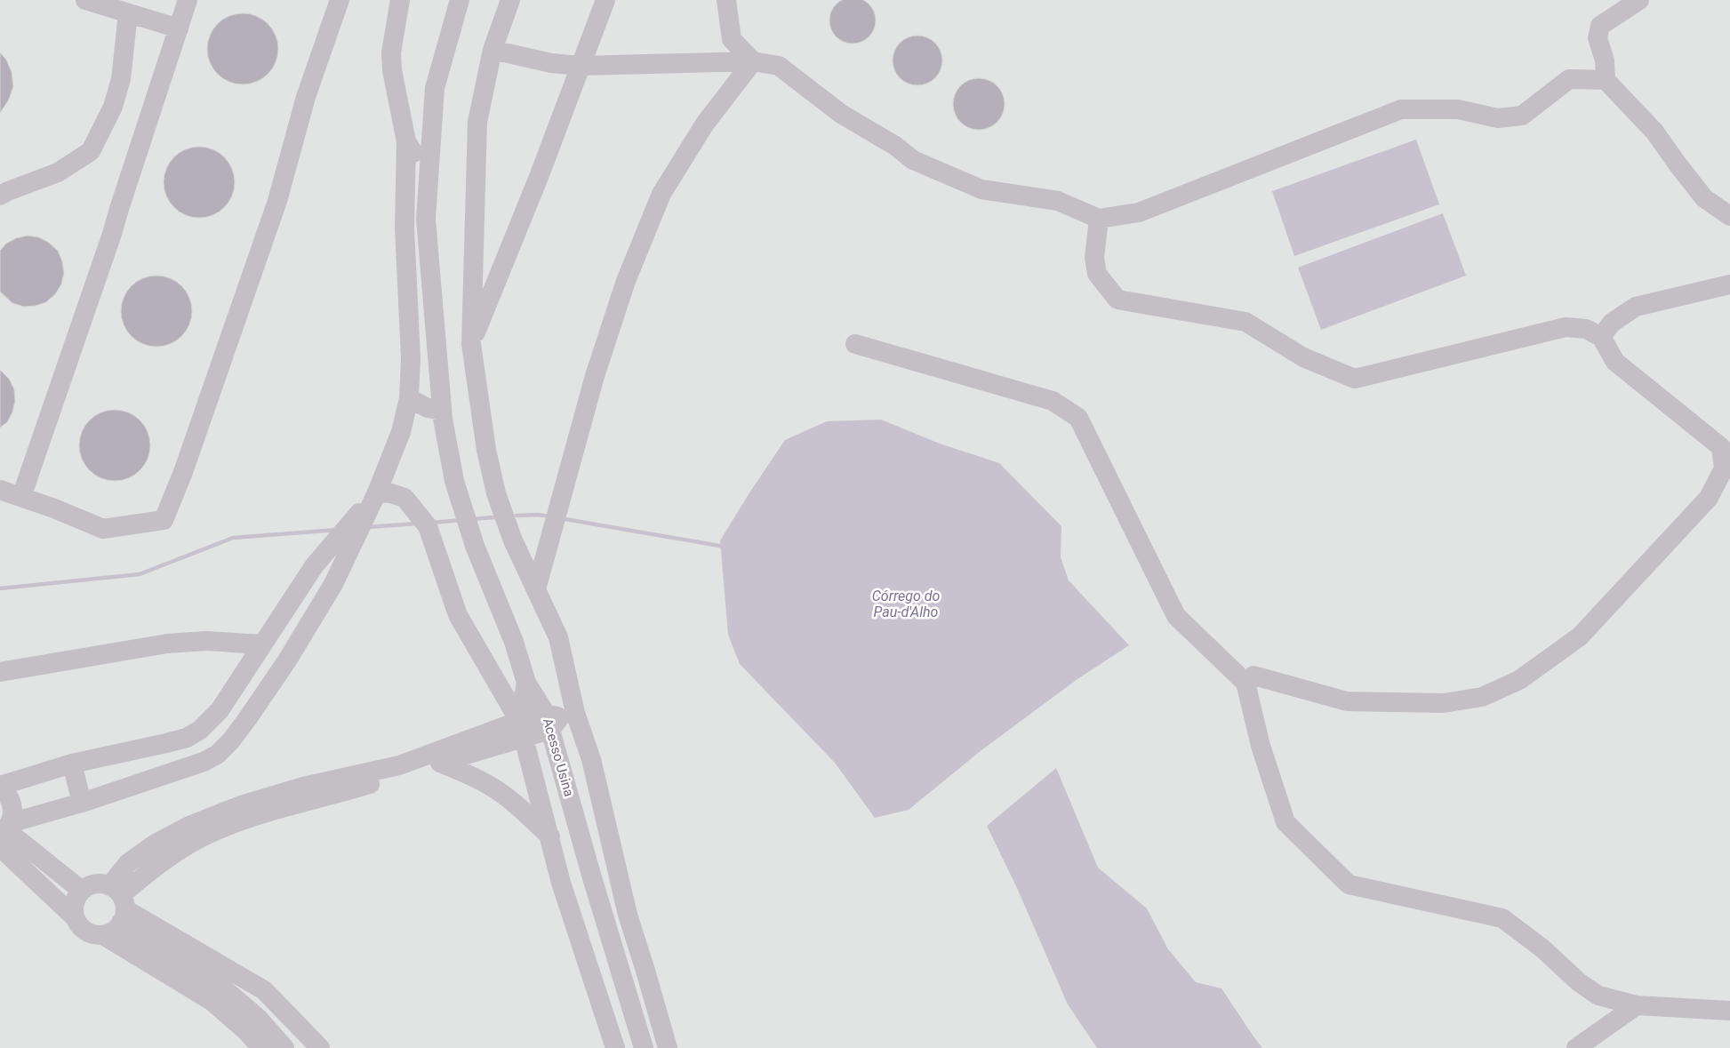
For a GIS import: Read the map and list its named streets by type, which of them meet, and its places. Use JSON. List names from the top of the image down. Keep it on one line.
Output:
{"streets":{"street":["Acesso Usina"]},"water":["Córrego do Pau-d'Alho"]}
